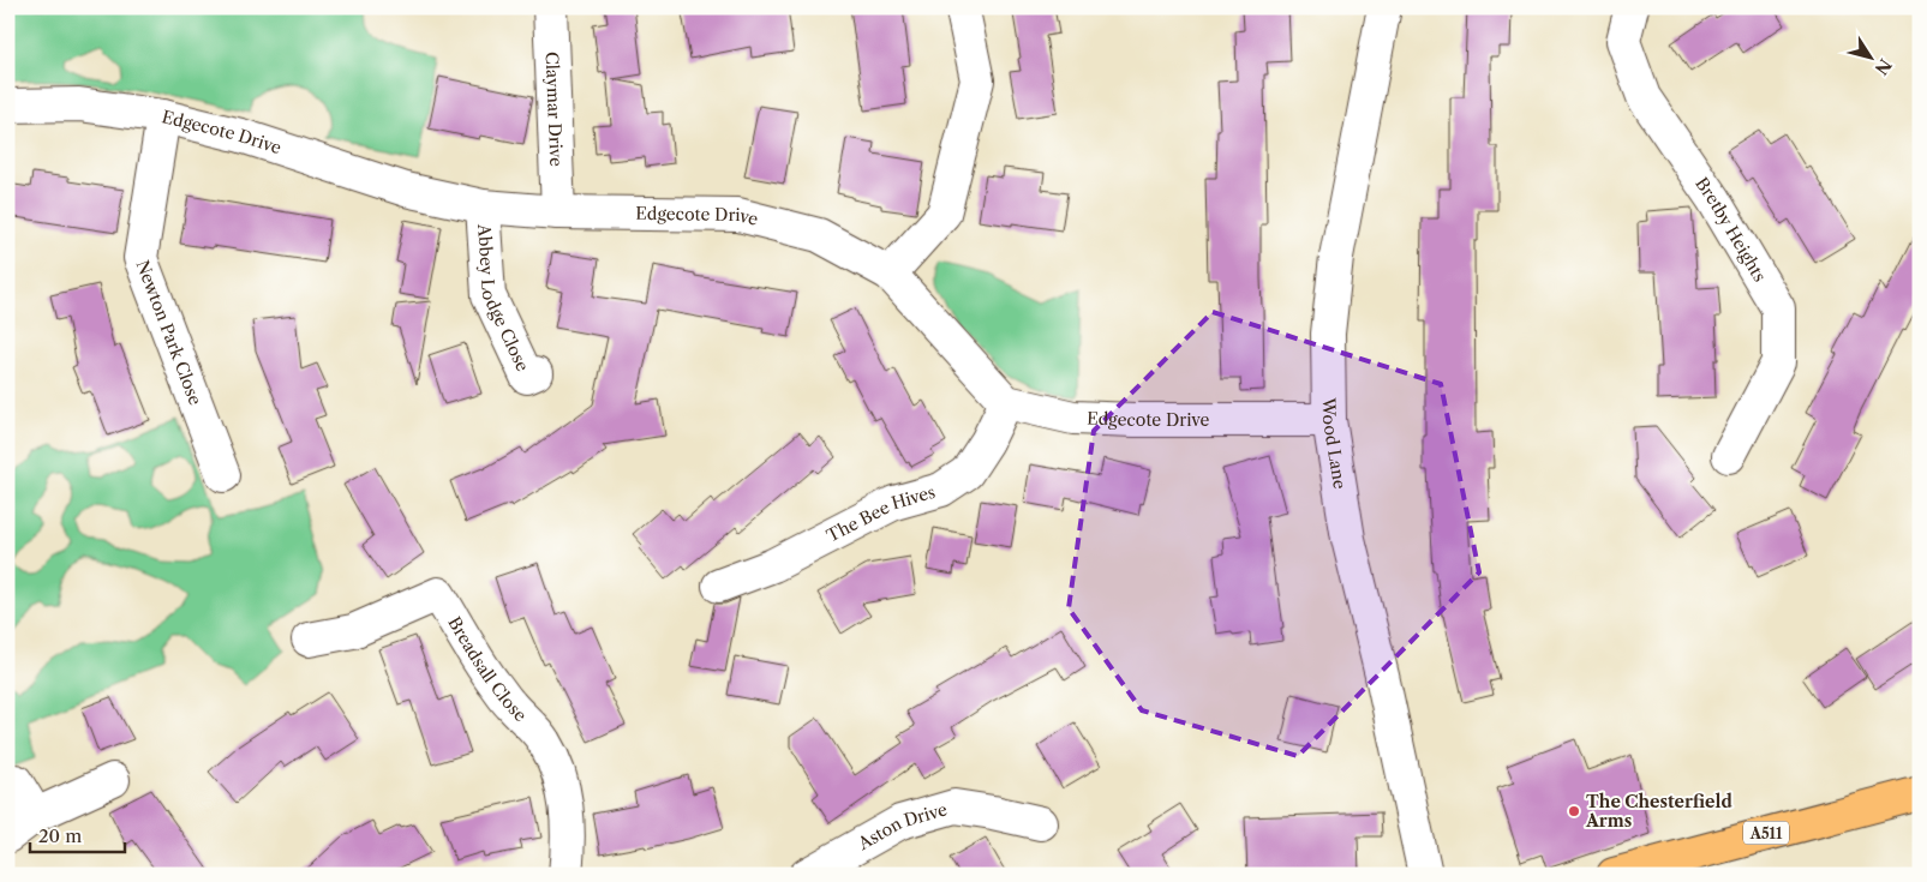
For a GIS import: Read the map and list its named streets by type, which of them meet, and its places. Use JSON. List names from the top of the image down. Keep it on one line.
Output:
{"streets":{"highway":["A511"],"street":["Claymar Drive","Edgecote Drive","Bretby Heights","Abbey Lodge Close","Newton Park Close","Wood Lane","The Bee Hives","Breadsall Close","Aston Drive"]},"crossings":[["Claymar Drive","Edgecote Drive"],["Edgecote Drive","Abbey Lodge Close"],["Edgecote Drive","Newton Park Close"],["Edgecote Drive","Wood Lane"],["Edgecote Drive","The Bee Hives"]],"places":["The Chesterfield Arms"],"scale_bar":"20 m","north":"bottom right"}
